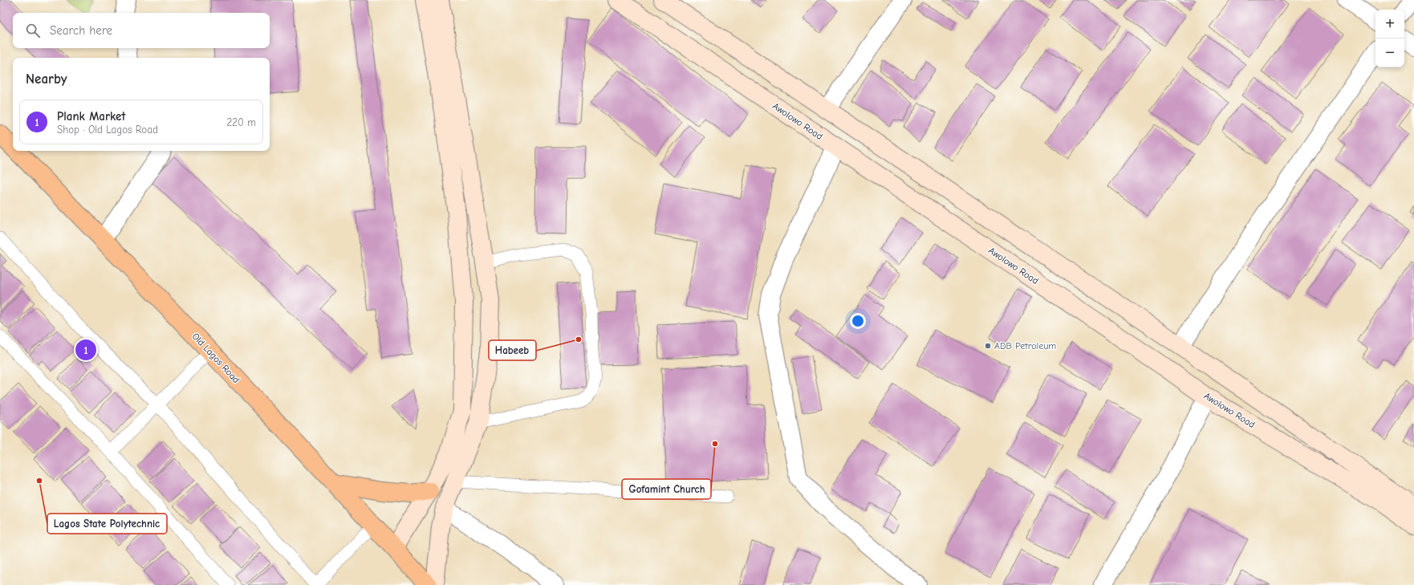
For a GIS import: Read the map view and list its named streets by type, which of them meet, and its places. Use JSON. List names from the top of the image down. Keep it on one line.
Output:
{"streets":{"main road":["Awolowo Road","Old Lagos Road"]},"places":["Habeeb","ADB Petroleum","Gofamint Church","Lagos State Polytechnic"],"page":{"map_buttons":["+","−"],"search":"Search here","heading":"Nearby","list":[{"mark":"1","name":"Plank Market","note":"Shop · Old Lagos Road","value":"220 m"}],"pins":"1"}}
